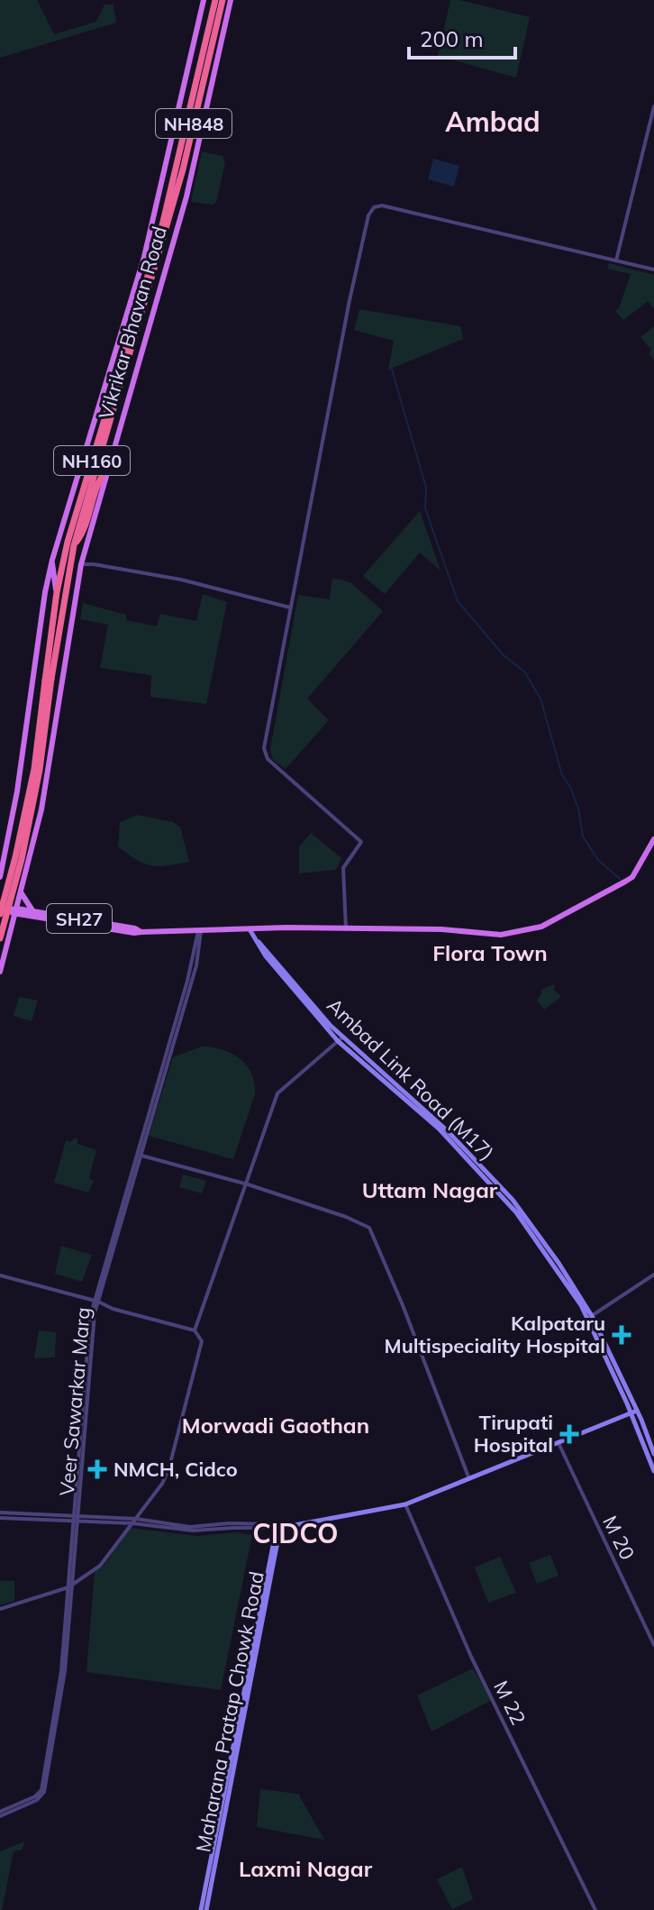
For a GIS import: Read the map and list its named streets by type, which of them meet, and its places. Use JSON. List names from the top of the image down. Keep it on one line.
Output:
{"streets":{"highway":["NH848","NH160"],"main road":["Vikrikar Bhavan Road","SH27","Ambad Link Road (M17)","Maharana Pratap Chowk Road"],"street":["Veer Sawarkar Marg","M 20","M 22"]},"crossings":[["NH848","NH160"],["Vikrikar Bhavan Road","SH27"],["SH27","Veer Sawarkar Marg"]],"districts":["Ambad","Flora Town","Uttam Nagar","Morwadi Gaothan","CIDCO","Laxmi Nagar"],"places":{"health":["Kalpataru Multispeciality Hospital","Tirupati Hospital","NMCH, Cidco"]},"scale_bar":"200 m"}
